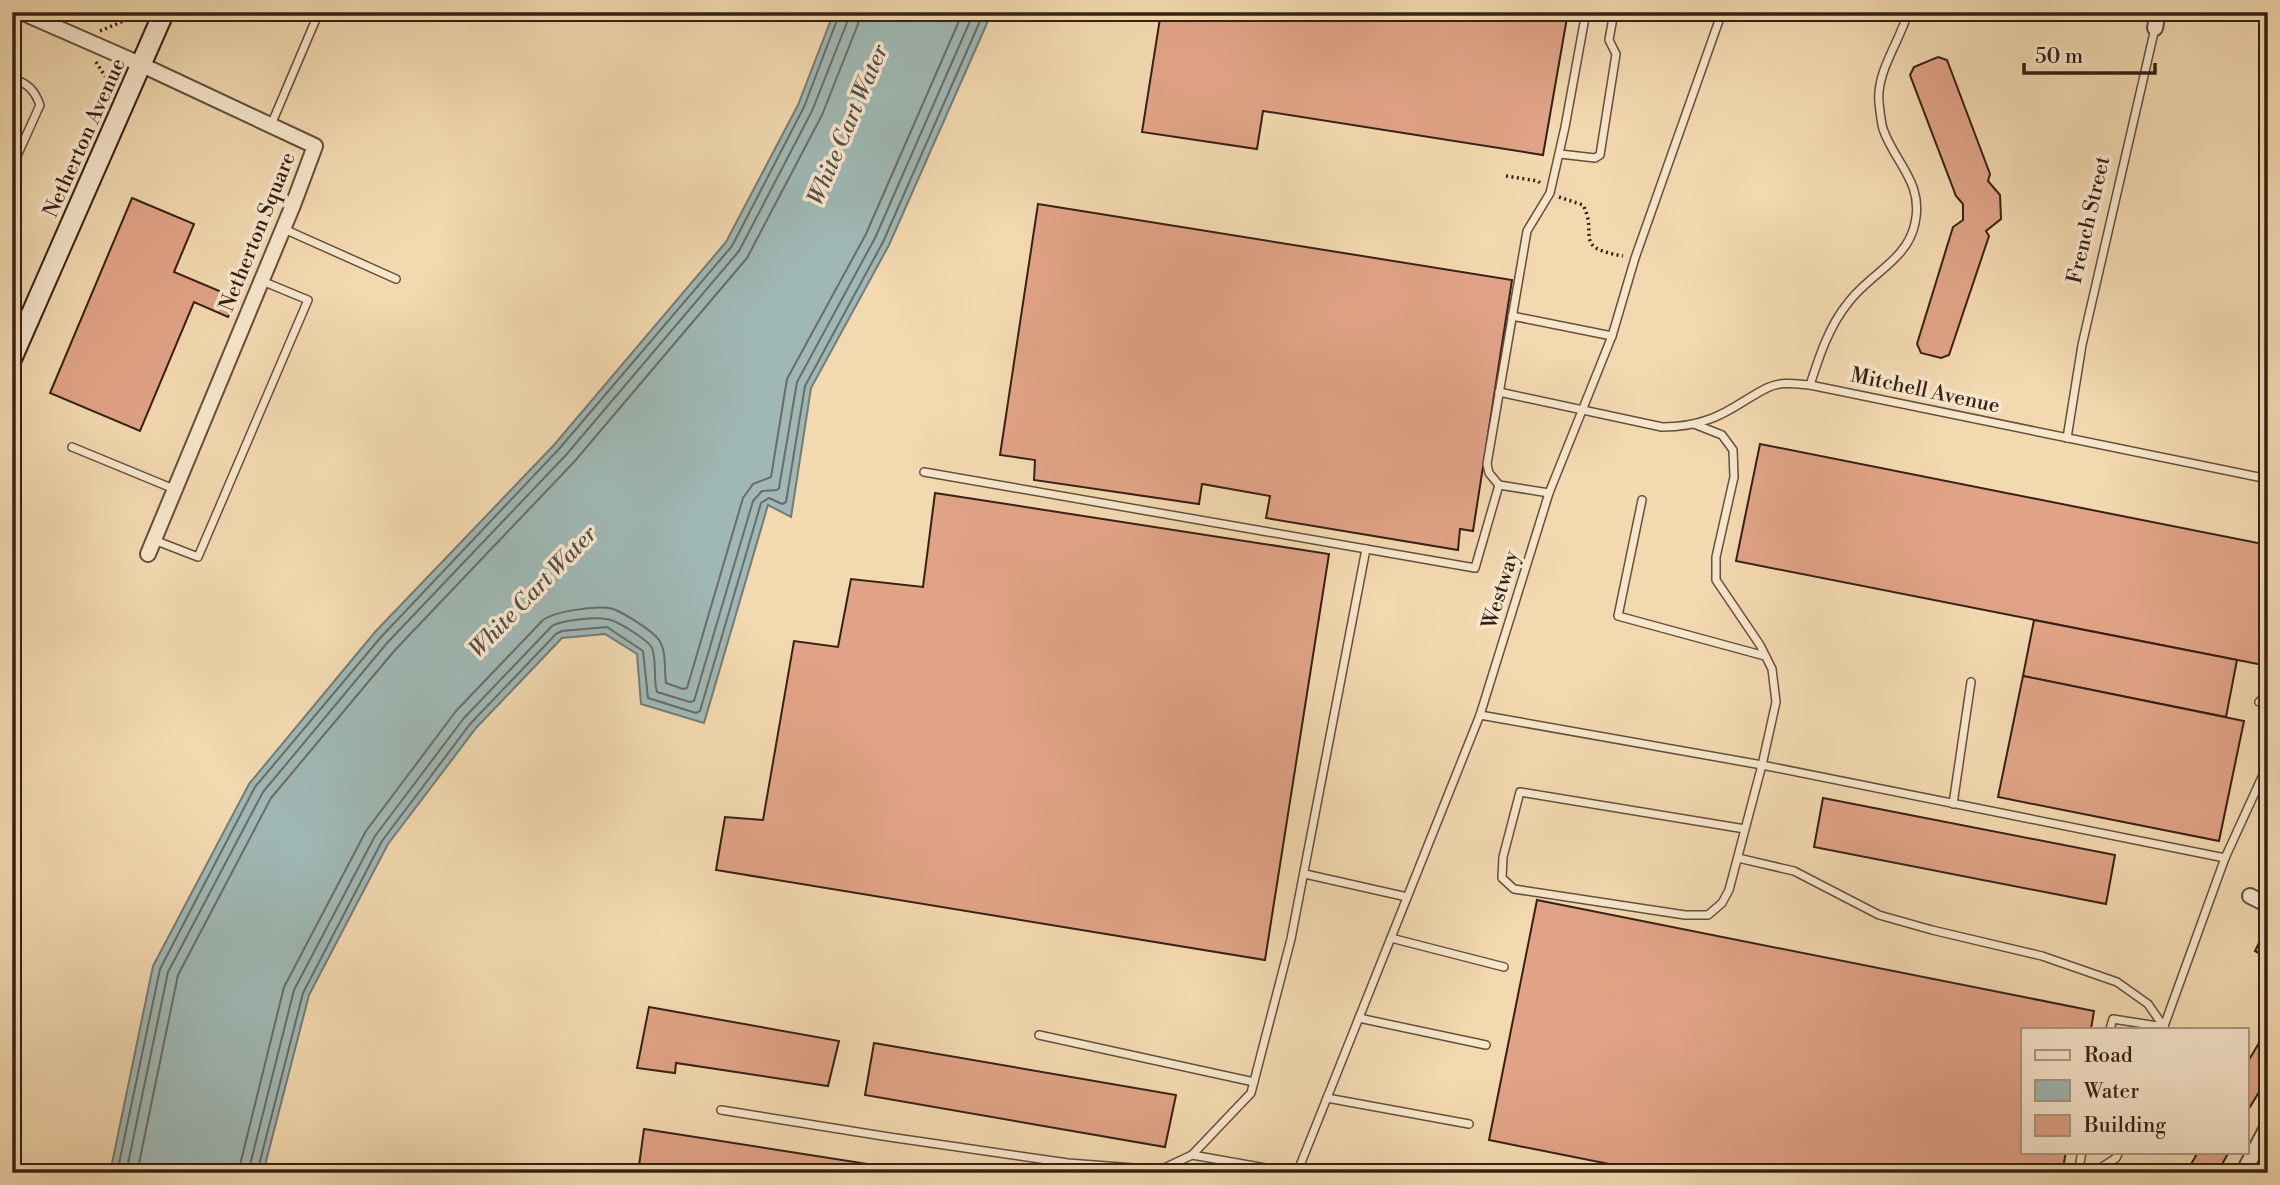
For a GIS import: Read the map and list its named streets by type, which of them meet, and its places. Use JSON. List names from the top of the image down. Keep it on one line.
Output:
{"streets":{"street":["Netherton Avenue","French Street","Netherton Square"],"lane":["Mitchell Avenue","Westway"]},"crossings":[["Netherton Avenue","Netherton Square"],["French Street","Mitchell Avenue"],["Mitchell Avenue","Westway"]],"water":["White Cart Water"],"legend":["Road","Water","Building"],"scale_bar":"50 m"}
